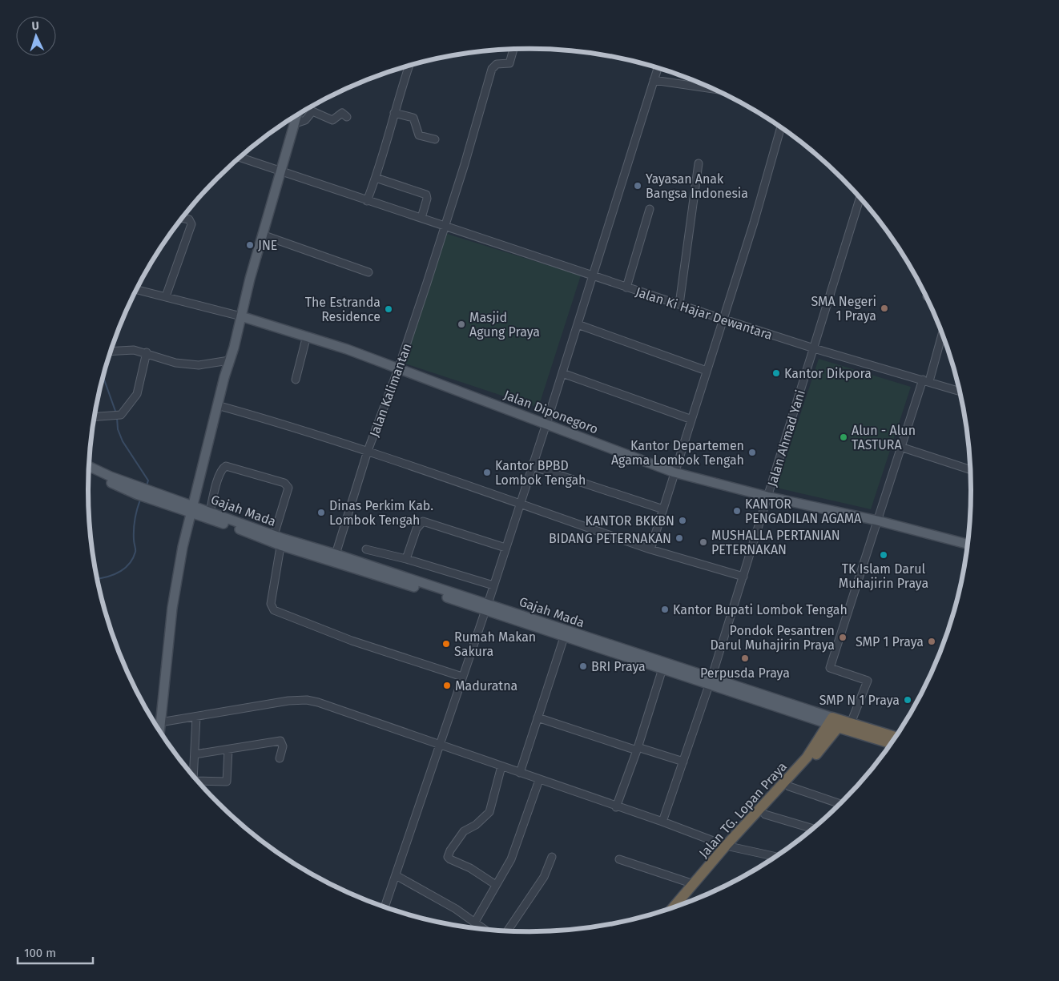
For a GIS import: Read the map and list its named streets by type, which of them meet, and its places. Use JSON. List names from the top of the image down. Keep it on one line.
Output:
{"streets":{"highway":["Gajah Mada","Jalan TG. Lopan Praya"],"main road":["Jalan Diponegoro"],"street":["Jalan Ki Hajar Dewantara","Jalan Kalimantan","Jalan Ahmad Yani"]},"crossings":[["Jalan Ki Hajar Dewantara","Jalan Kalimantan"],["Jalan Ki Hajar Dewantara","Jalan Ahmad Yani"],["Jalan Kalimantan","Jalan Diponegoro"],["Jalan Kalimantan","Gajah Mada"],["Jalan Diponegoro","Jalan Ahmad Yani"],["Jalan Ahmad Yani","Gajah Mada"],["Gajah Mada","Jalan TG. Lopan Praya"]],"places":["Yayasan Anak Bangsa Indonesia","JNE","SMA Negeri 1 Praya","The Estranda Residence","Masjid Agung Praya","Kantor Dikpora","Alun - Alun TASTURA","Kantor Departemen Agama Lombok Tengah","Kantor BPBD Lombok Tengah","KANTOR PENGADILAN AGAMA","Dinas Perkim Kab. Lombok Tengah","KANTOR BKKBN","BIDANG PETERNAKAN","MUSHALLA PERTANIAN PETERNAKAN","TK Islam Darul Muhajirin Praya","Kantor Bupati Lombok Tengah","Pondok Pesantren Darul Muhajirin Praya","SMP 1 Praya","Rumah Makan Sakura","Perpusda Praya","BRI Praya","Maduratna","SMP N 1 Praya"],"scale_bar":"100 m","north":"top"}
